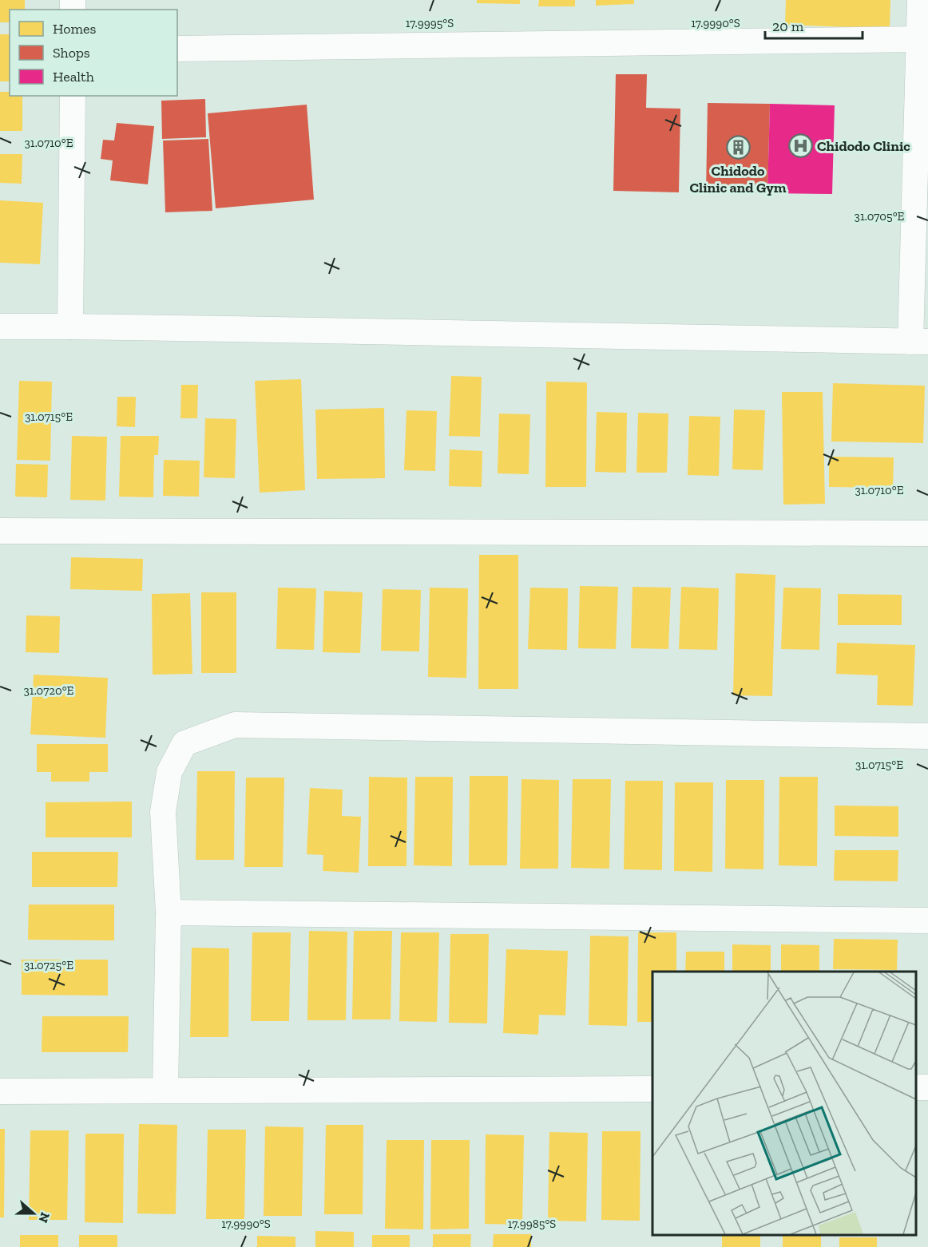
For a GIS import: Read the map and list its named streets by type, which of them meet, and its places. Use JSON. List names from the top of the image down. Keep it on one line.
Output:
{"places":{"hospital":["Chidodo Clinic"],"building":["Chidodo Clinic and Gym"]},"legend":["Homes","Shops","Health"],"scale_bar":"20 m","north":"right","coordinates":["17.9990°S","17.9995°S","31.0710°E","31.0705°E","31.0715°E","31.0720°E","31.0725°E","17.9985°S"]}
